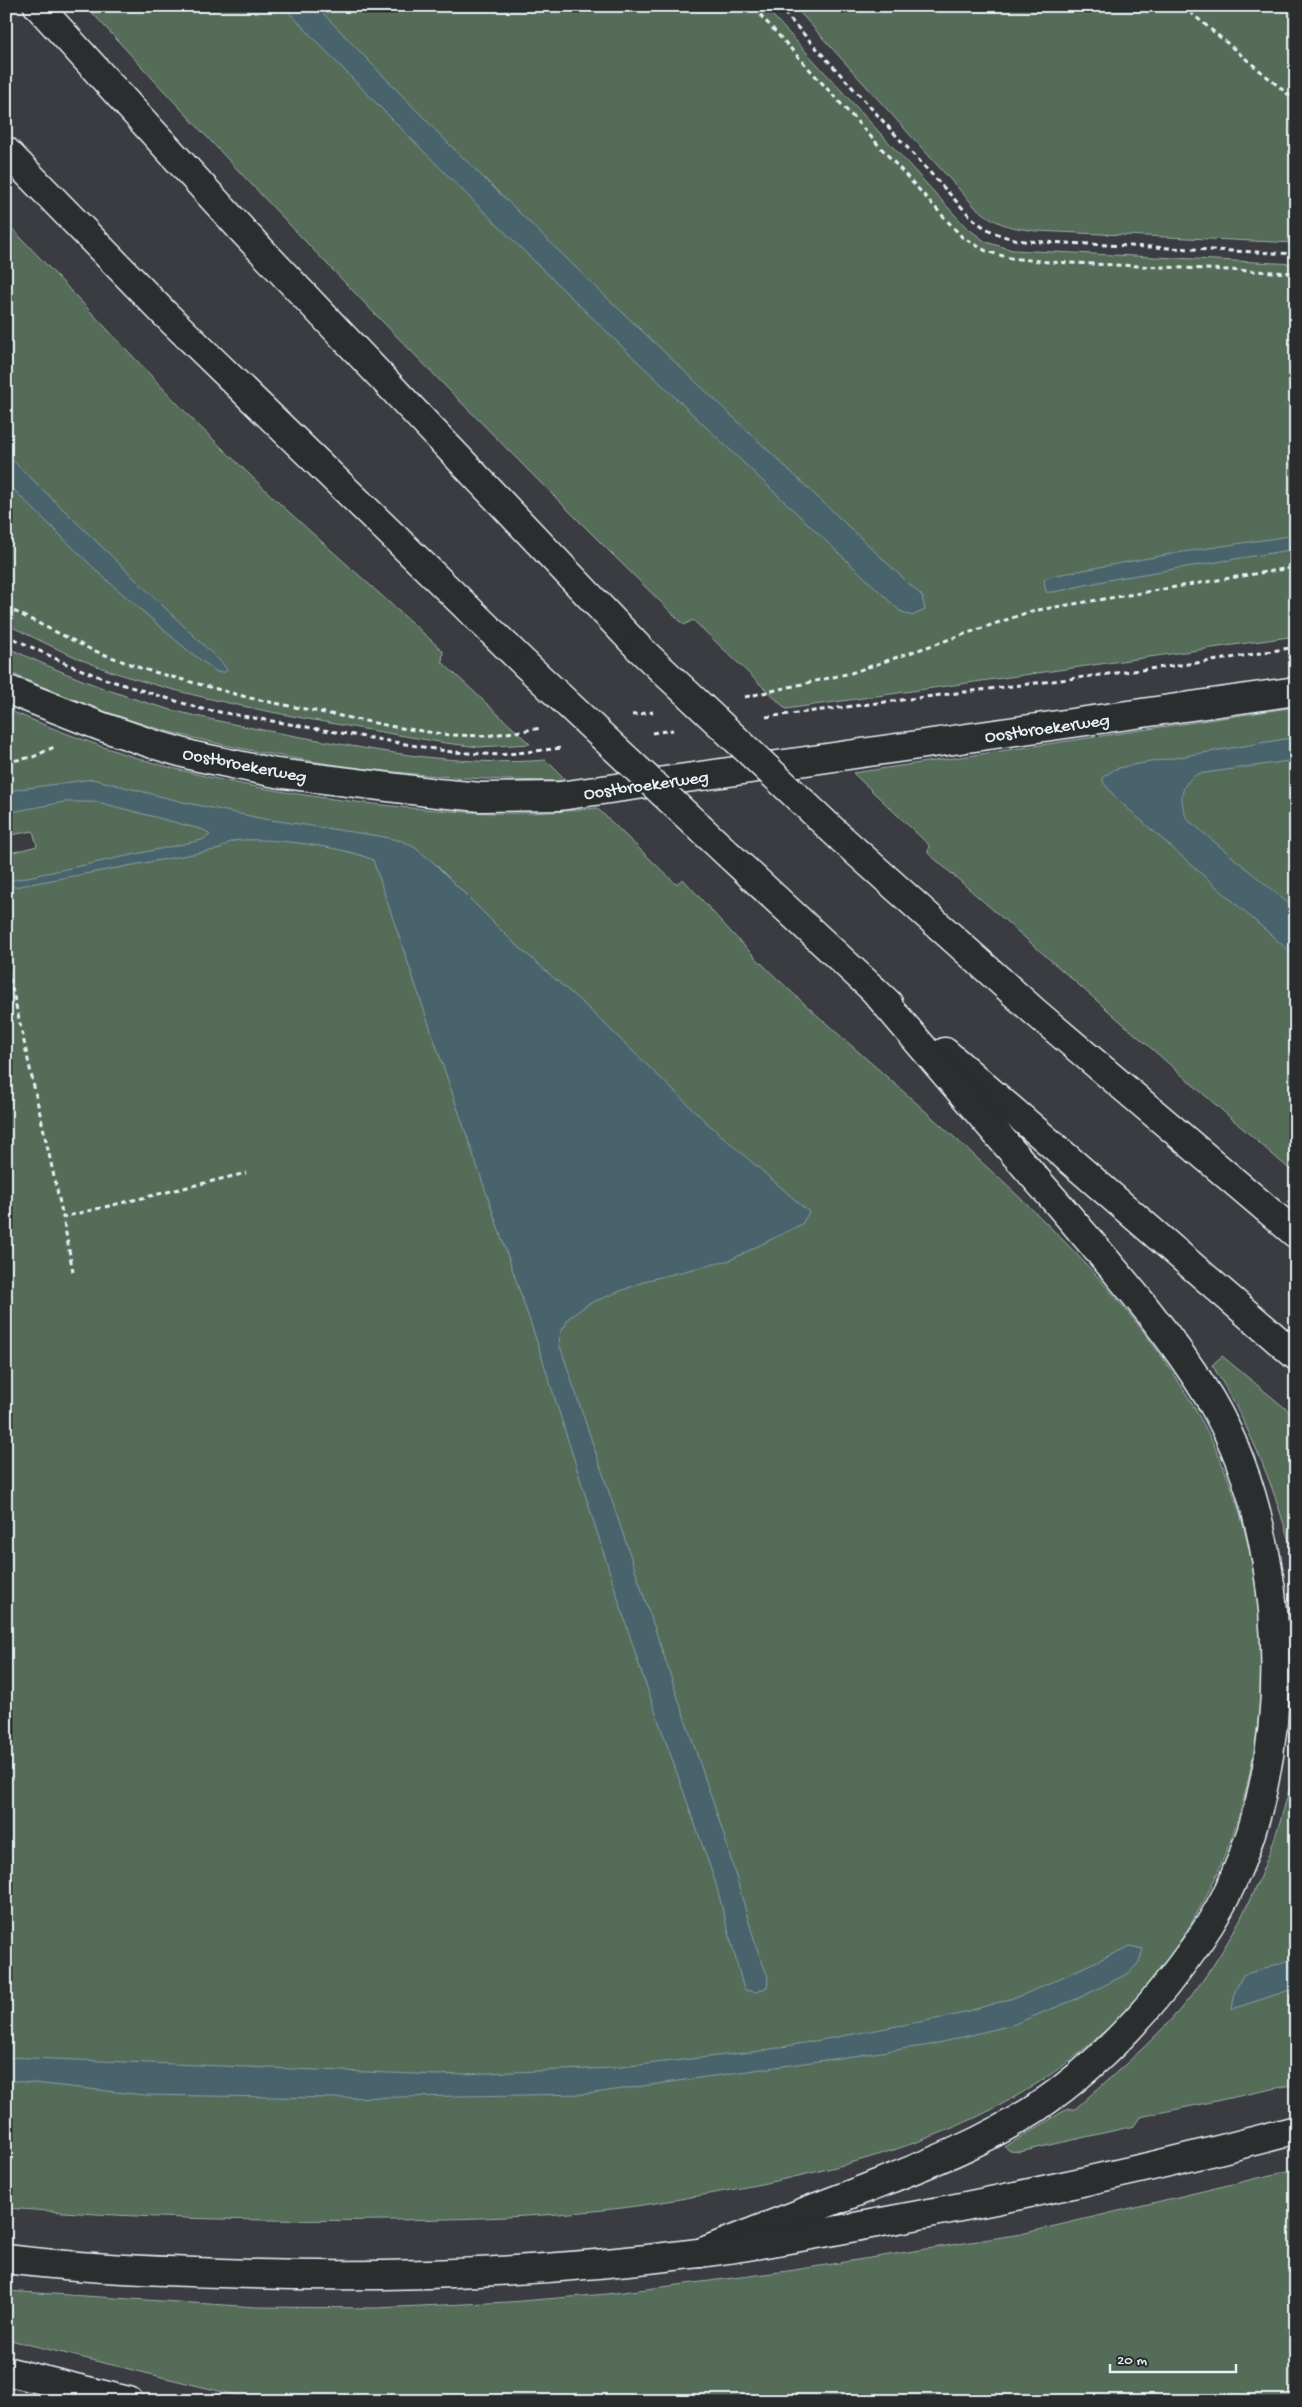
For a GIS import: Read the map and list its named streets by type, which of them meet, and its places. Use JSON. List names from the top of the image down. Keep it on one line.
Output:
{"streets":{"main road":["Oostbroekerweg"]},"scale_bar":"20 m"}
